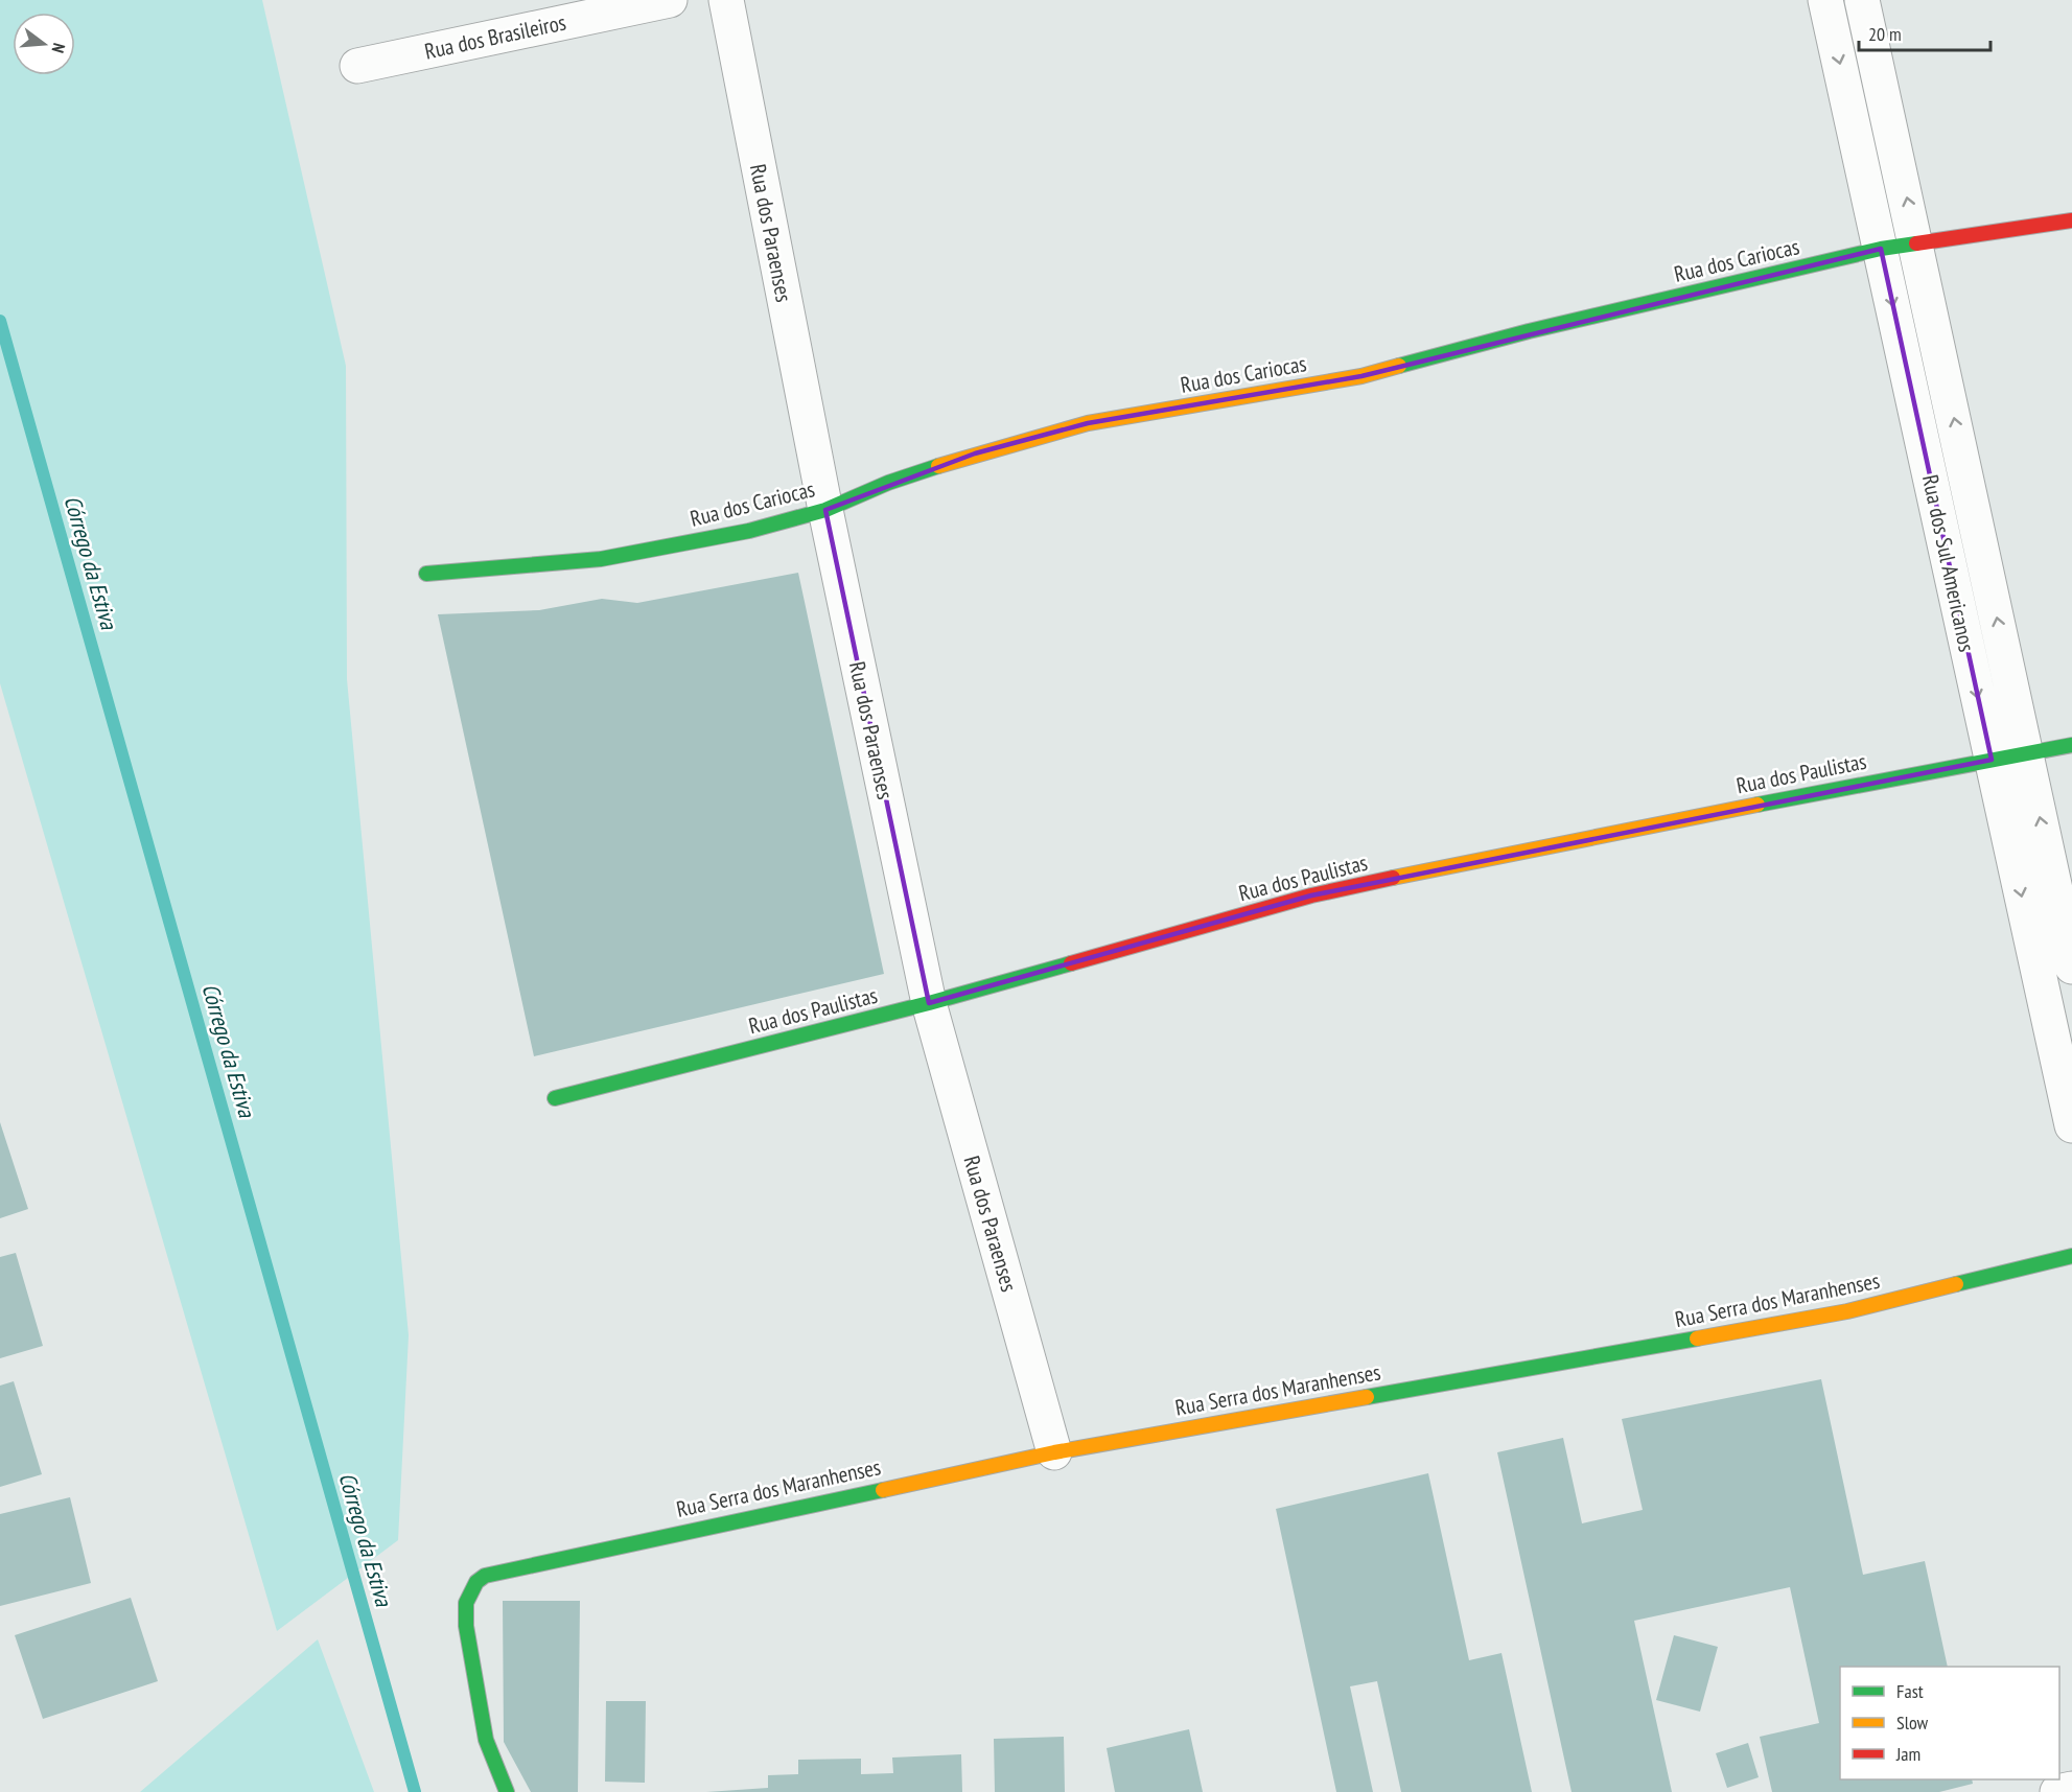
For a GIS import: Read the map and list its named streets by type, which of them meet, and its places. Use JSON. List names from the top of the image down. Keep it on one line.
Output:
{"streets":{"street":["Rua dos Brasileiros","Rua dos Paraenses","Rua dos Cariocas","Rua dos Sul Americanos","Rua dos Paulistas","Rua Serra dos Maranhenses"]},"crossings":[["Rua dos Paraenses","Rua dos Cariocas"],["Rua dos Paraenses","Rua dos Paulistas"],["Rua dos Paraenses","Rua Serra dos Maranhenses"],["Rua dos Cariocas","Rua dos Sul Americanos"],["Rua dos Sul Americanos","Rua dos Paulistas"]],"water":["Córrego da Estiva"],"legend":["Fast","Slow","Jam"],"scale_bar":"20 m","north":"right"}
